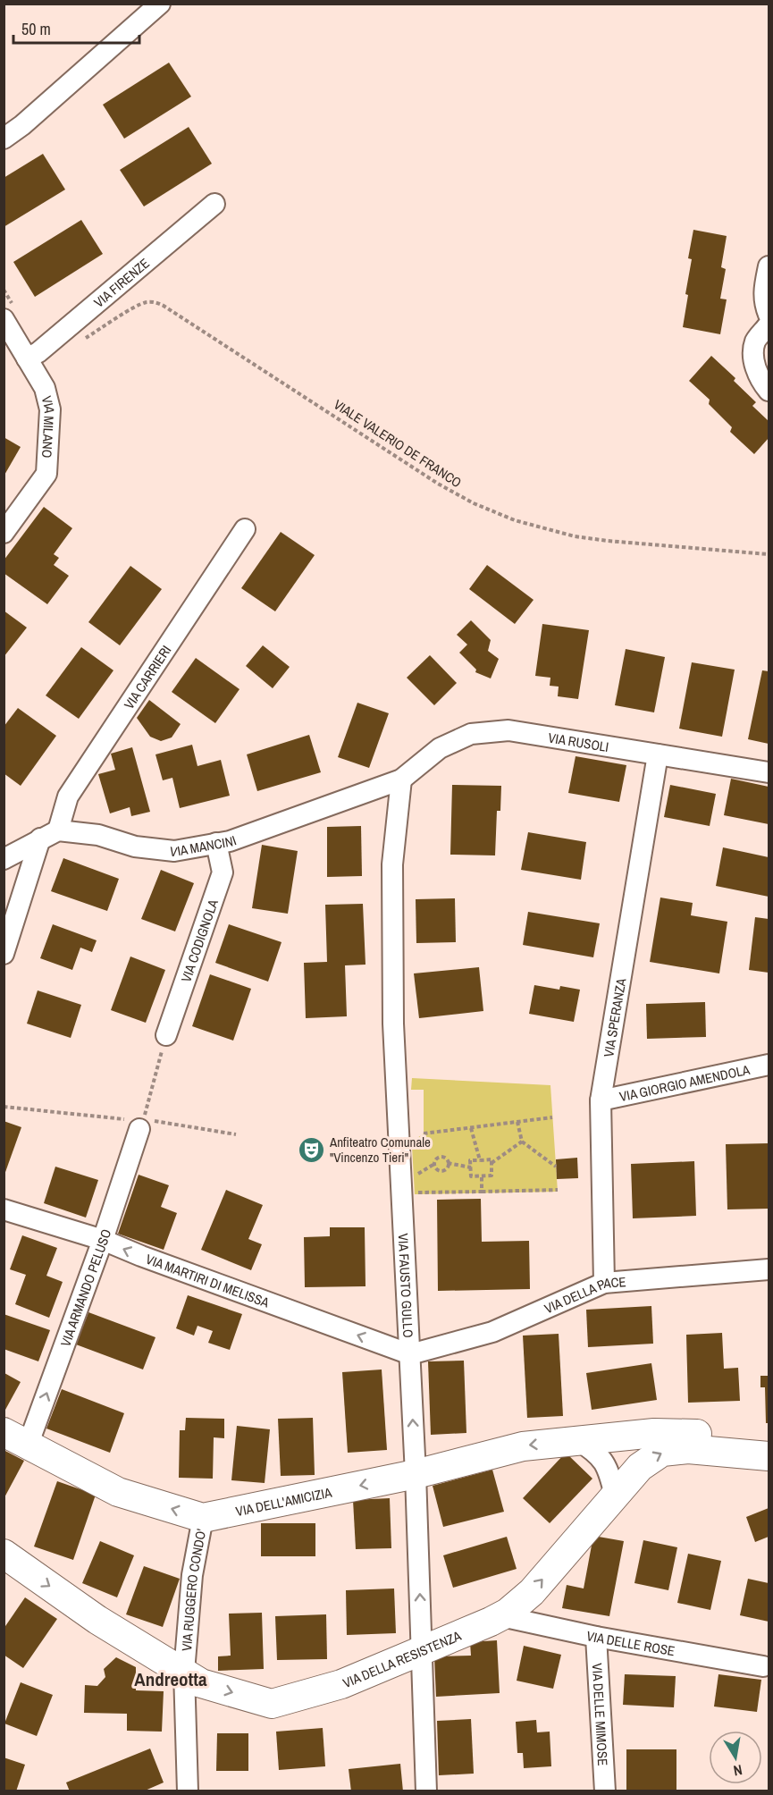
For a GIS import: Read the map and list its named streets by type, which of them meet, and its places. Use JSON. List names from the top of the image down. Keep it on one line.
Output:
{"streets":{"street":["VIA FIRENZE","VIA MILANO","VIA CARRIERI","VIA RUSOLI","VIA MANCINI","VIA CODIGNOLA","VIA SPERANZA","VIA GIORGIO AMENDOLA","VIA MARTIRI DI MELISSA","VIA FAUSTO GULLO","VIA ARMANDO PELUSO","VIA DELLA PACE","VIA DELL'AMICIZIA","VIA RUGGERO CONDO'","VIA DELLE ROSE","VIA DELLA RESISTENZA","VIA DELLE MIMOSE"],"path":["VIALE VALERIO DE FRANCO"]},"crossings":[["VIA FIRENZE","VIA MILANO"],["VIA CARRIERI","VIA MANCINI"],["VIA RUSOLI","VIA MANCINI"],["VIA RUSOLI","VIA SPERANZA"],["VIA RUSOLI","VIA FAUSTO GULLO"],["VIA MANCINI","VIA CODIGNOLA"],["VIA MANCINI","VIA FAUSTO GULLO"],["VIA SPERANZA","VIA GIORGIO AMENDOLA"],["VIA SPERANZA","VIA DELLA PACE"],["VIA MARTIRI DI MELISSA","VIA FAUSTO GULLO"],["VIA MARTIRI DI MELISSA","VIA ARMANDO PELUSO"],["VIA MARTIRI DI MELISSA","VIA DELLA PACE"],["VIA FAUSTO GULLO","VIA DELLA PACE"],["VIA FAUSTO GULLO","VIA DELL'AMICIZIA"],["VIA FAUSTO GULLO","VIA DELLA RESISTENZA"],["VIA ARMANDO PELUSO","VIA DELL'AMICIZIA"],["VIA DELL'AMICIZIA","VIA RUGGERO CONDO'"],["VIA DELL'AMICIZIA","VIA DELLA RESISTENZA"],["VIA RUGGERO CONDO'","VIA DELLA RESISTENZA"],["VIA DELLE ROSE","VIA DELLA RESISTENZA"],["VIA DELLE ROSE","VIA DELLE MIMOSE"]],"one_way":["VIA MARTIRI DI MELISSA","VIA ARMANDO PELUSO","VIA DELL'AMICIZIA","VIA DELLA RESISTENZA"],"districts":["Andreotta"],"places":{"theatre":["Anfiteatro Comunale \"Vincenzo Tieri\""]},"scale_bar":"50 m","north":"bottom"}
